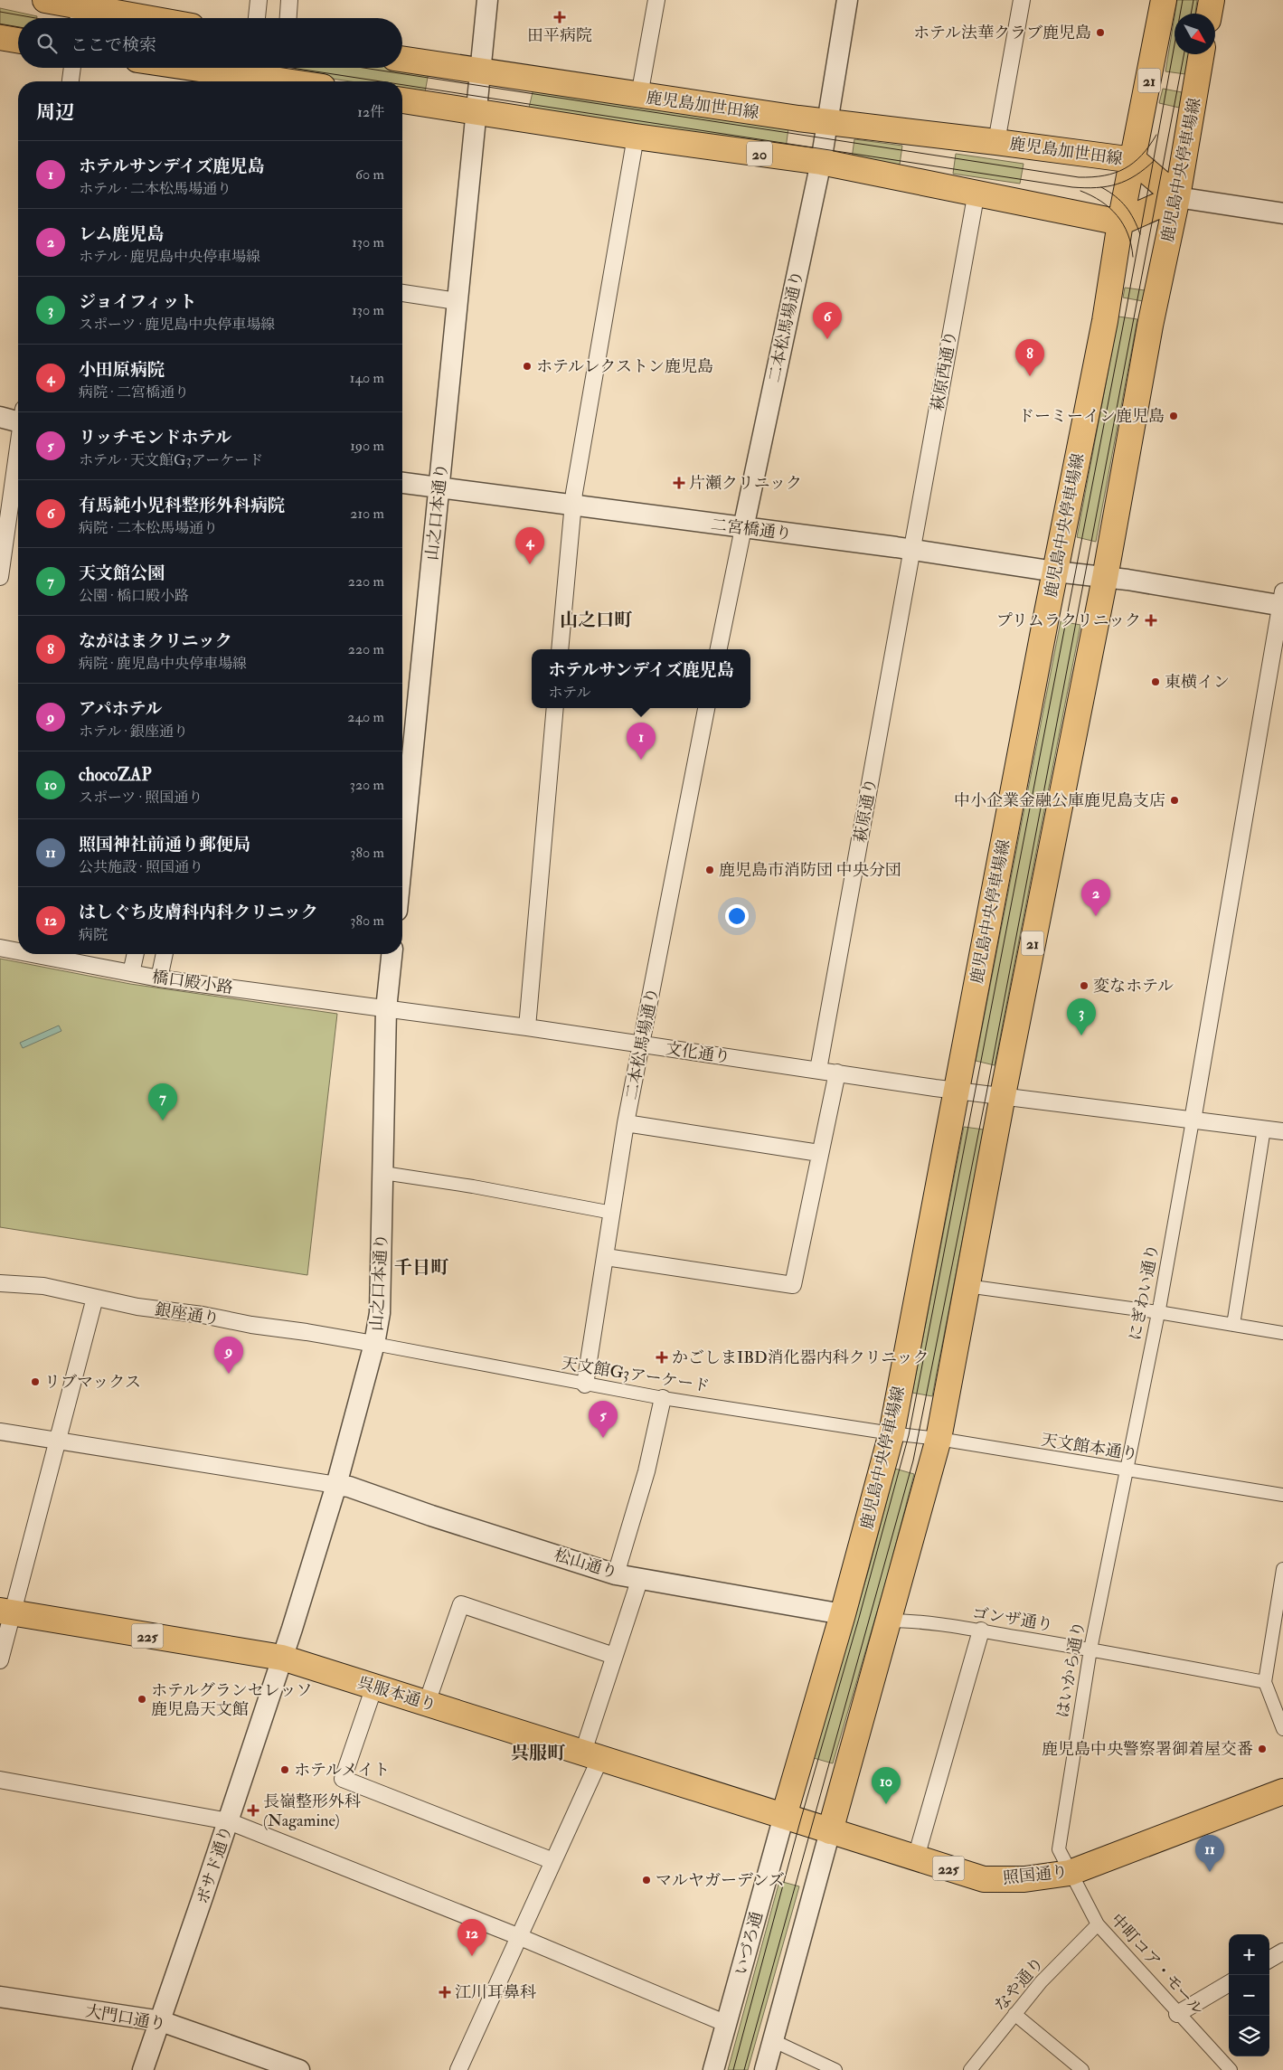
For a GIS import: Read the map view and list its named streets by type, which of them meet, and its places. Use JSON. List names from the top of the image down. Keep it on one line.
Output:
{"streets":{"main road":["21","鹿児島加世田線","20","鹿児島中央停車場線","225","呉服本通り","照国通り"],"street":["二本松馬場通り","萩原西通り","山之口本通り","二宮橋通り","萩原通り","橋口殿小路","文化通り","にぎわい通り","銀座通り","天文館G3アーケード","天文館本通り","松山通り","ゴンザ通り","はいから通り","ボサド通り","いづろ通","中町コア・モール","なや通り","大門口通り"]},"crossings":[["鹿児島加世田線","鹿児島中央停車場線"],["鹿児島加世田線","二本松馬場通り"],["鹿児島加世田線","山之口本通り"],["20","鹿児島中央停車場線"],["20","二本松馬場通り"],["20","萩原西通り"],["20","山之口本通り"],["鹿児島中央停車場線","二宮橋通り"],["鹿児島中央停車場線","文化通り"],["鹿児島中央停車場線","天文館G3アーケード"],["鹿児島中央停車場線","天文館本通り"],["鹿児島中央停車場線","松山通り"],["鹿児島中央停車場線","ゴンザ通り"],["鹿児島中央停車場線","呉服本通り"],["鹿児島中央停車場線","照国通り"],["鹿児島中央停車場線","いづろ通"],["二本松馬場通り","二宮橋通り"],["二本松馬場通り","文化通り"],["二本松馬場通り","天文館G3アーケード"],["萩原西通り","二宮橋通り"],["萩原西通り","萩原通り"],["山之口本通り","二宮橋通り"],["山之口本通り","橋口殿小路"],["山之口本通り","文化通り"],["山之口本通り","銀座通り"],["山之口本通り","天文館G3アーケード"],["山之口本通り","松山通り"],["山之口本通り","呉服本通り"],["山之口本通り","ボサド通り"],["二宮橋通り","萩原通り"],["萩原通り","文化通り"],["橋口殿小路","文化通り"],["文化通り","にぎわい通り"],["にぎわい通り","天文館本通り"],["にぎわい通り","はいから通り"],["銀座通り","天文館G3アーケード"],["天文館G3アーケード","天文館本通り"],["天文館本通り","はいから通り"],["ゴンザ通り","はいから通り"],["はいから通り","照国通り"],["はいから通り","中町コア・モール"],["呉服本通り","ボサド通り"],["呉服本通り","照国通り"],["呉服本通り","いづろ通"],["ボサド通り","大門口通り"],["照国通り","いづろ通"],["照国通り","中町コア・モール"],["中町コア・モール","なや通り"]],"districts":["山之口町","千日町","呉服町"],"places":{"health":["田平病院","片瀬クリニック","プリムラクリニック","かごしまIBD消化器内科クリニック","長嶺整形外科 (Nagamine)","江川耳鼻科"],"other":["ホテル法華クラブ鹿児島","ホテルレクストン鹿児島","ドーミーイン鹿児島","東横イン","中小企業金融公庫鹿児島支店","鹿児島市消防団 中央分団","変なホテル","リブマックス","ホテルグランセレッソ 鹿児島天文館","鹿児島中央警察署御着屋交番","ホテルメイト","マルヤガーデンズ"]},"north":"bottom right","page":{"search":"ここで検索","heading":["周辺","12件"],"list":[{"mark":"1","name":"ホテルサンデイズ鹿児島","note":"ホテル · 二本松馬場通り","value":"60 m"},{"mark":"2","name":"レム鹿児島","note":"ホテル · 鹿児島中央停車場線","value":"130 m"},{"mark":"3","name":"ジョイフィット","note":"スポーツ · 鹿児島中央停車場線","value":"130 m"},{"mark":"4","name":"小田原病院","note":"病院 · 二宮橋通り","value":"140 m"},{"mark":"5","name":"リッチモンドホテル","note":"ホテル · 天文館G3アーケード","value":"190 m"},{"mark":"6","name":"有馬純小児科整形外科病院","note":"病院 · 二本松馬場通り","value":"210 m"},{"mark":"7","name":"天文館公園","note":"公園 · 橋口殿小路","value":"220 m"},{"mark":"8","name":"ながはまクリニック","note":"病院 · 鹿児島中央停車場線","value":"220 m"},{"mark":"9","name":"アパホテル","note":"ホテル · 銀座通り","value":"240 m"},{"mark":"10","name":"chocoZAP","note":"スポーツ · 照国通り","value":"320 m"},{"mark":"11","name":"照国神社前通り郵便局","note":"公共施設 · 照国通り","value":"380 m"},{"mark":"12","name":"はしぐち皮膚科内科クリニック","note":"病院","value":"380 m"}],"pins":["6","8","4","1","2","3","7","9","5","10","11","12"],"popup":["ホテルサンデイズ鹿児島","ホテル"],"map_buttons":["+","−"]}}
